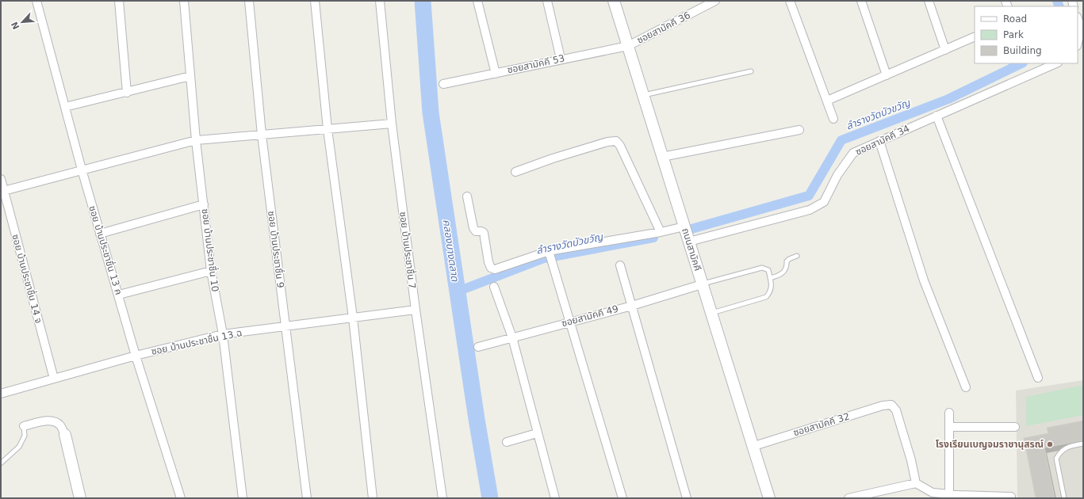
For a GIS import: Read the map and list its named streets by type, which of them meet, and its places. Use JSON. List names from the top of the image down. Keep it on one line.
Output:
{"streets":{"main road":["ถนนสามัคคี"],"street":["ซอยสามัคคี 36","ซอยสามัคคี 53","ซอยสามัคคี 34","ซอย บ้านประชาชื่น 9","ซอย บ้านประชาชื่น 13 ค","ซอย บ้านประชาชื่น 10","ซอย บ้านประชาชื่น 7","ซอย บ้านประชาชื่น 14 จ","ซอยสามัคคี 49","ซอย บ้านประชาชื่น 13 ฉ","ซอยสามัคคี 32"]},"crossings":[["ซอยสามัคคี 36","ซอยสามัคคี 53"],["ซอยสามัคคี 36","ถนนสามัคคี"],["ซอยสามัคคี 53","ถนนสามัคคี"],["ซอยสามัคคี 34","ถนนสามัคคี"],["ซอย บ้านประชาชื่น 9","ซอย บ้านประชาชื่น 13 ฉ"],["ถนนสามัคคี","ซอยสามัคคี 49"],["ถนนสามัคคี","ซอยสามัคคี 32"],["ซอย บ้านประชาชื่น 13 ค","ซอย บ้านประชาชื่น 13 ฉ"],["ซอย บ้านประชาชื่น 10","ซอย บ้านประชาชื่น 13 ฉ"],["ซอย บ้านประชาชื่น 7","ซอย บ้านประชาชื่น 13 ฉ"],["ซอย บ้านประชาชื่น 14 จ","ซอย บ้านประชาชื่น 13 ฉ"]],"water":["ลำรางวัดบัวขวัญ","คลองบางตลาด"],"places":["โรงเรียนเบญจมราชานุสรณ์"],"legend":["Road","Park","Building"],"north":"bottom left"}
